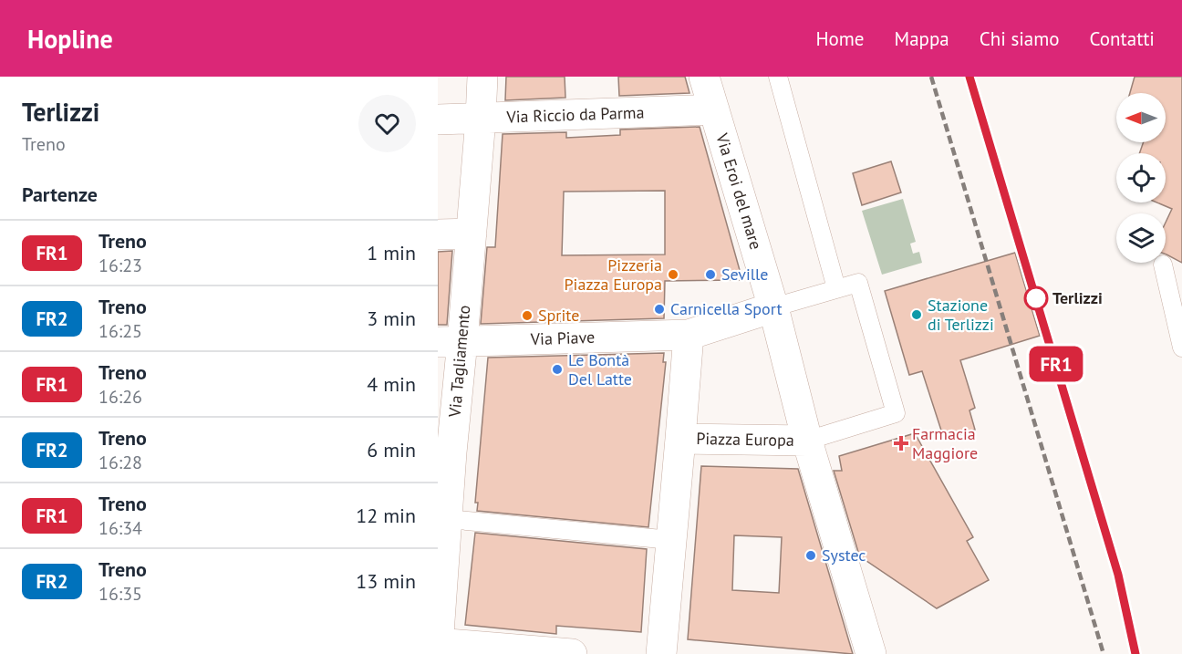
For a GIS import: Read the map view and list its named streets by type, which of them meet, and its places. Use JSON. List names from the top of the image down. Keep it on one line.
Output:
{"streets":{"street":["Via Riccio da Parma","Via Eroi del mare","Via Piave","Via Tagliamento","Piazza Europa"]},"crossings":[["Via Riccio da Parma","Via Eroi del mare"],["Via Riccio da Parma","Via Tagliamento"],["Via Eroi del mare","Piazza Europa"],["Via Piave","Via Tagliamento"],["Via Piave","Piazza Europa"]],"places":{"other":["Pizzeria Piazza Europa","Seville","Terlizzi","Carnicella Sport","Stazione di Terlizzi","Sprite","Le Bontà Del Latte","Systec"],"health":["Farmacia Maggiore"]},"north":"left","page":{"header":"Hopline","nav":["Home","Mappa","Chi siamo","Contatti"],"heading":[["Terlizzi","Treno"],"Partenze"],"on_map":"FR1","list":[{"mark":"FR1","name":"Treno","note":"16:23","value":"1 min"},{"mark":"FR2","name":"Treno","note":"16:25","value":"3 min"},{"mark":"FR1","name":"Treno","note":"16:26","value":"4 min"},{"mark":"FR2","name":"Treno","note":"16:28","value":"6 min"},{"mark":"FR1","name":"Treno","note":"16:34","value":"12 min"},{"mark":"FR2","name":"Treno","note":"16:35","value":"13 min"}]}}
